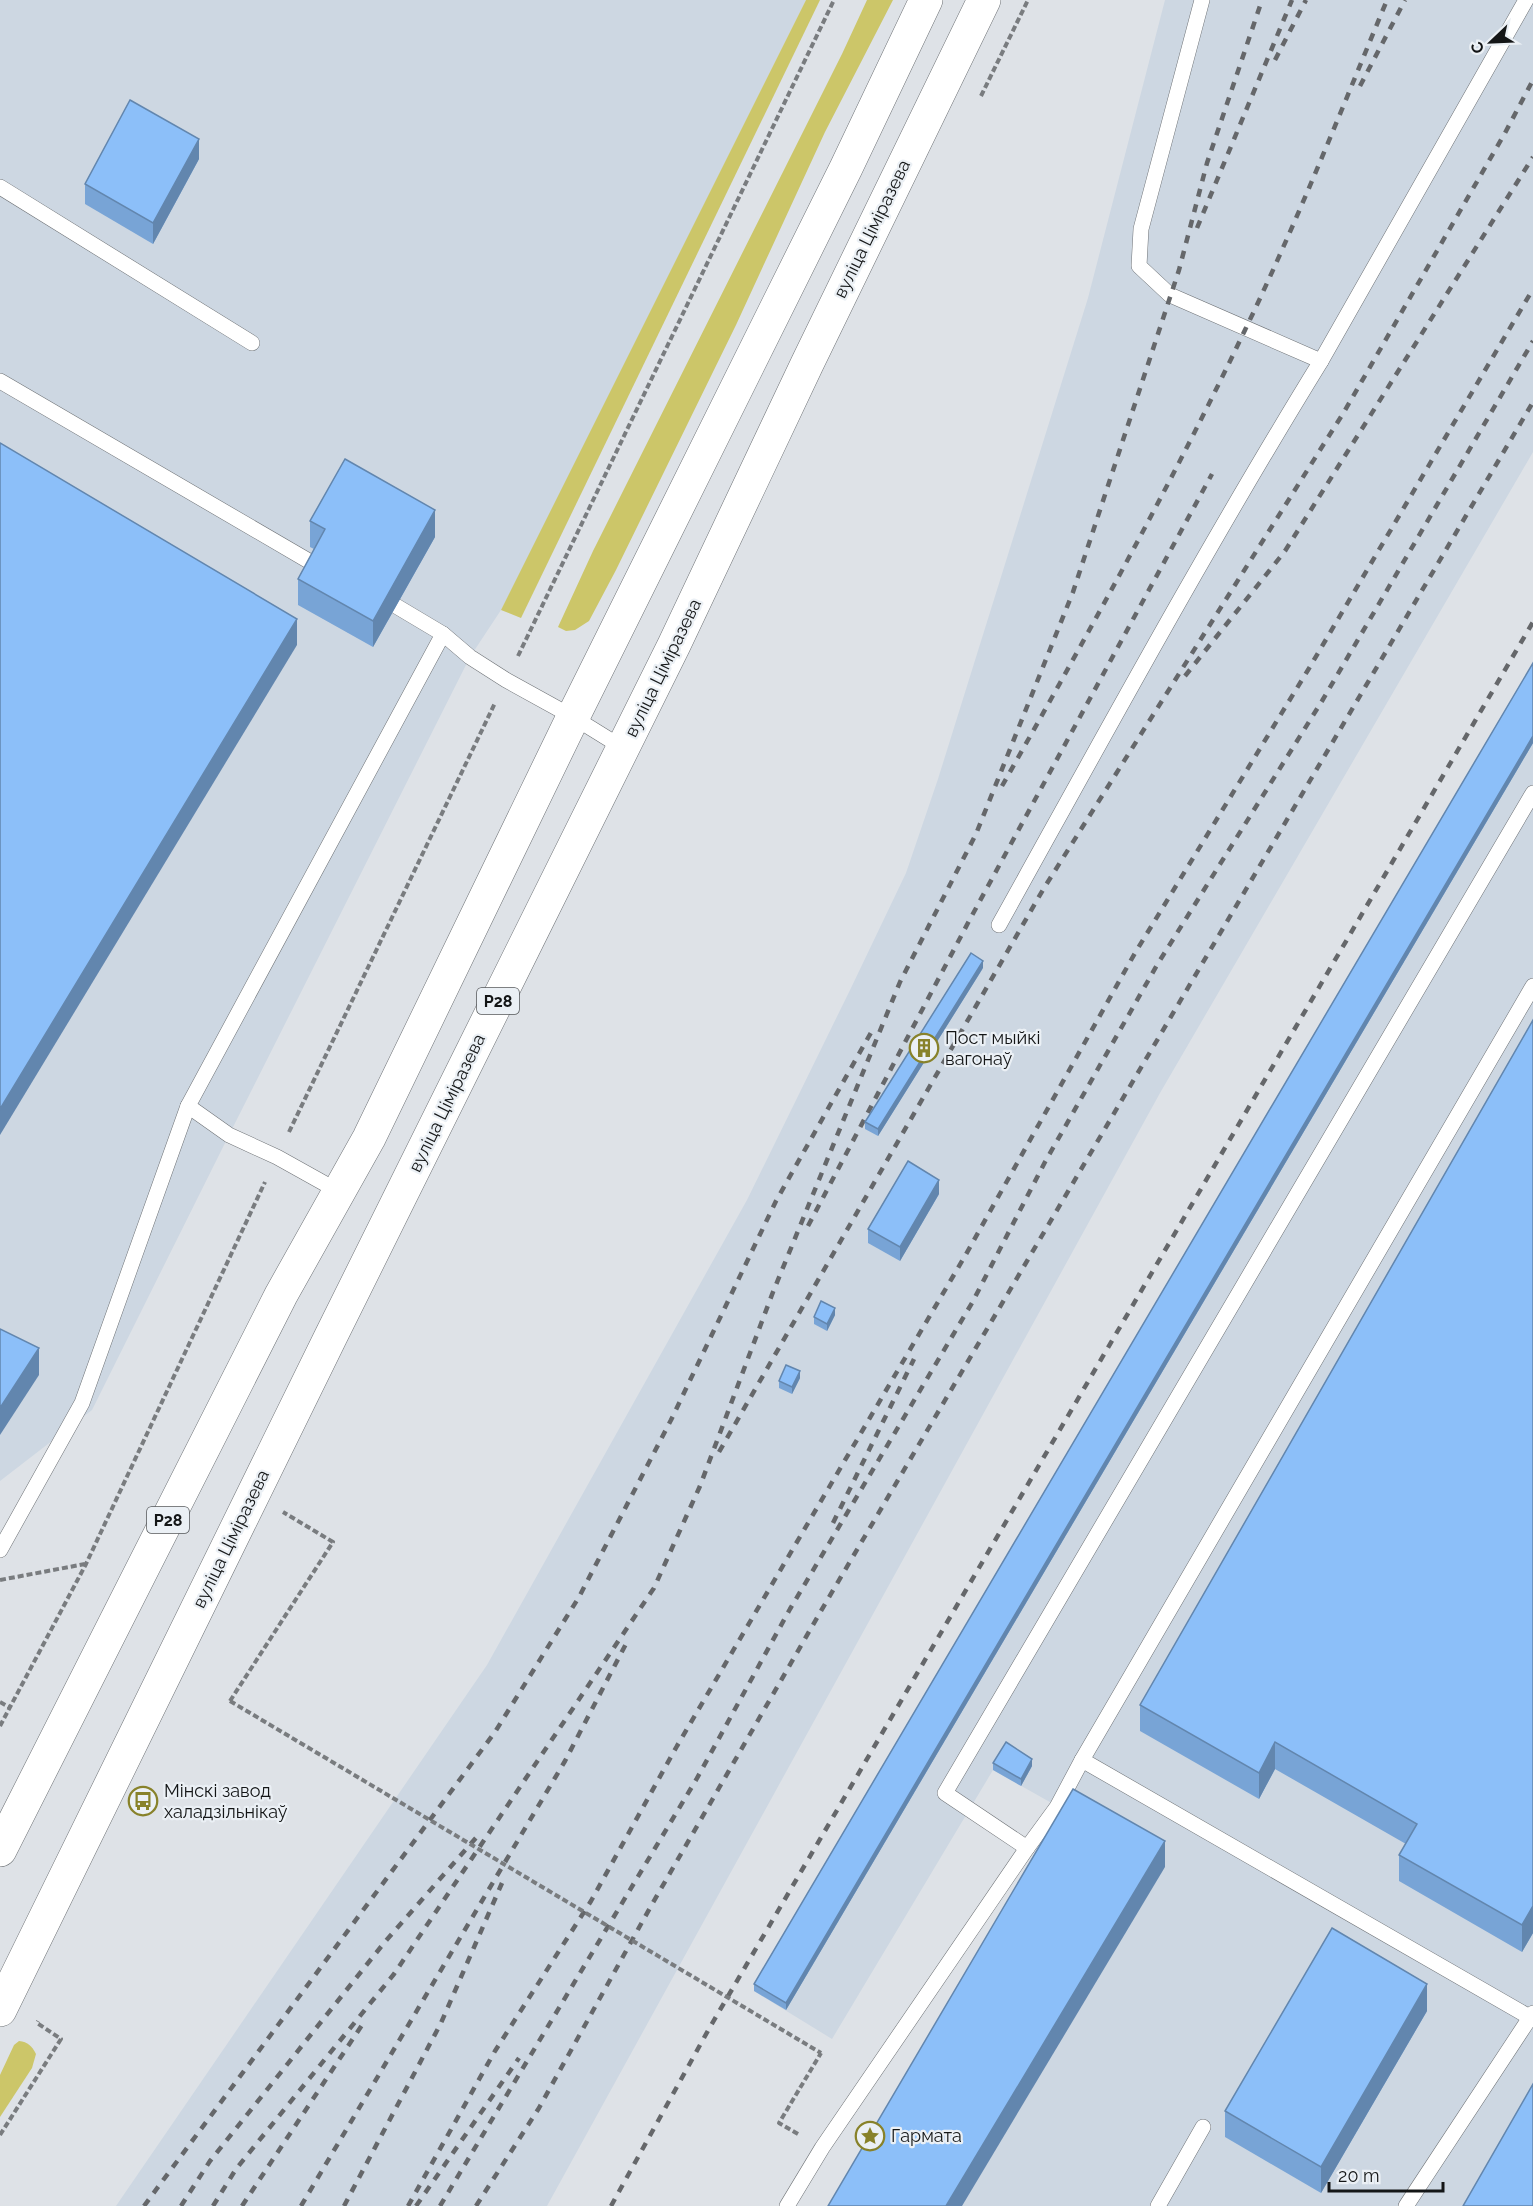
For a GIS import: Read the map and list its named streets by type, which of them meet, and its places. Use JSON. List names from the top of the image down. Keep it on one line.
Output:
{"streets":{"main road":["вуліца Ціміразева","Р28"]},"places":{"building":["Пост мыйкі вагонаў"],"bus stop":["Мінскі завод халадзільнікаў"],"place":["Гармата"]},"scale_bar":"20 m","north":"bottom left"}
